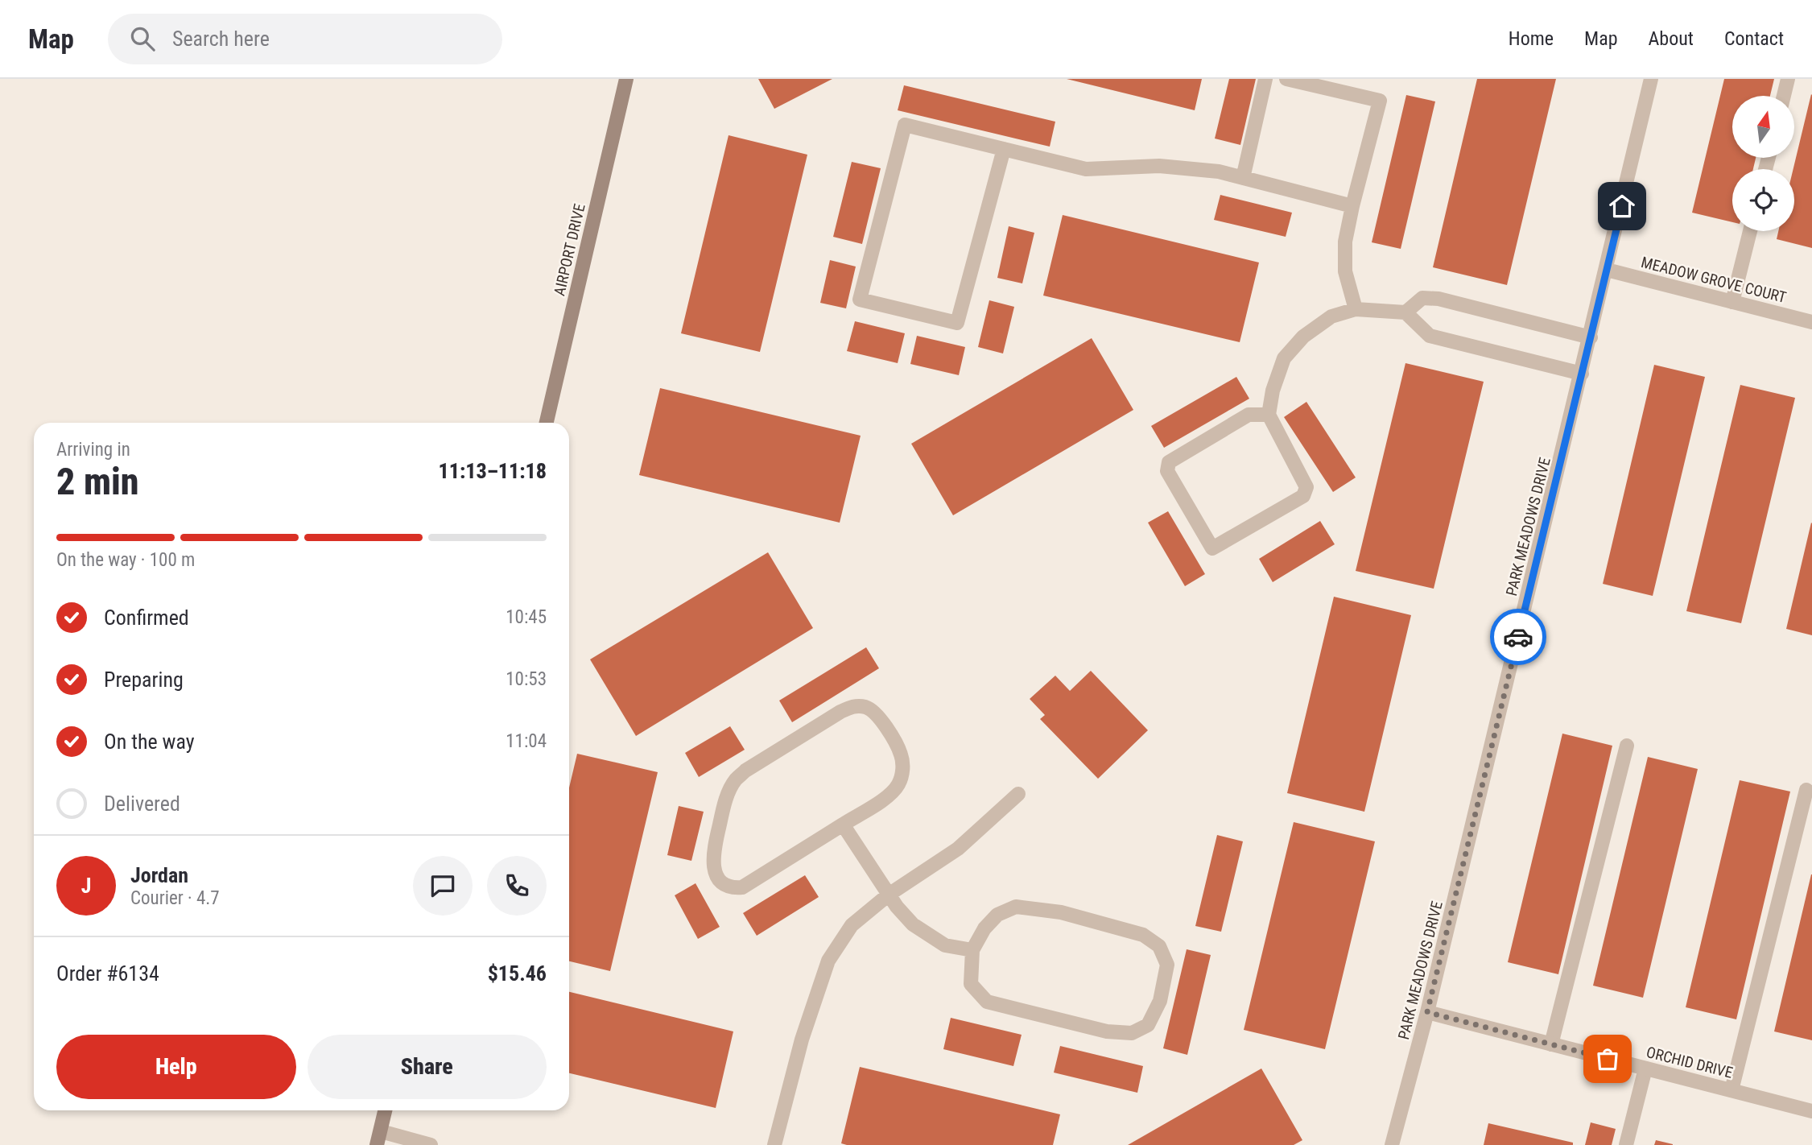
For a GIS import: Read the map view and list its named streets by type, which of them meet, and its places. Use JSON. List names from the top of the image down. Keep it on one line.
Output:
{"streets":{"main road":["AIRPORT DRIVE"],"street":["MEADOW GROVE COURT","PARK MEADOWS DRIVE","ORCHID DRIVE"]},"crossings":[["MEADOW GROVE COURT","PARK MEADOWS DRIVE"],["PARK MEADOWS DRIVE","ORCHID DRIVE"]],"north":"top","page":{"header":"Map","search":"Search here","nav":["Home","Map","About","Contact"],"heading":["2 min","Arriving in","11:13–11:18"],"panel":["Jordan","Courier · 4.7","Order #6134","$15.46"],"bar":"On the way · 100 m","list":[["Confirmed","10:45"],["Preparing","10:53"],["On the way","11:04"],"Delivered"],"round":"J","buttons":["Help","Share"]}}
